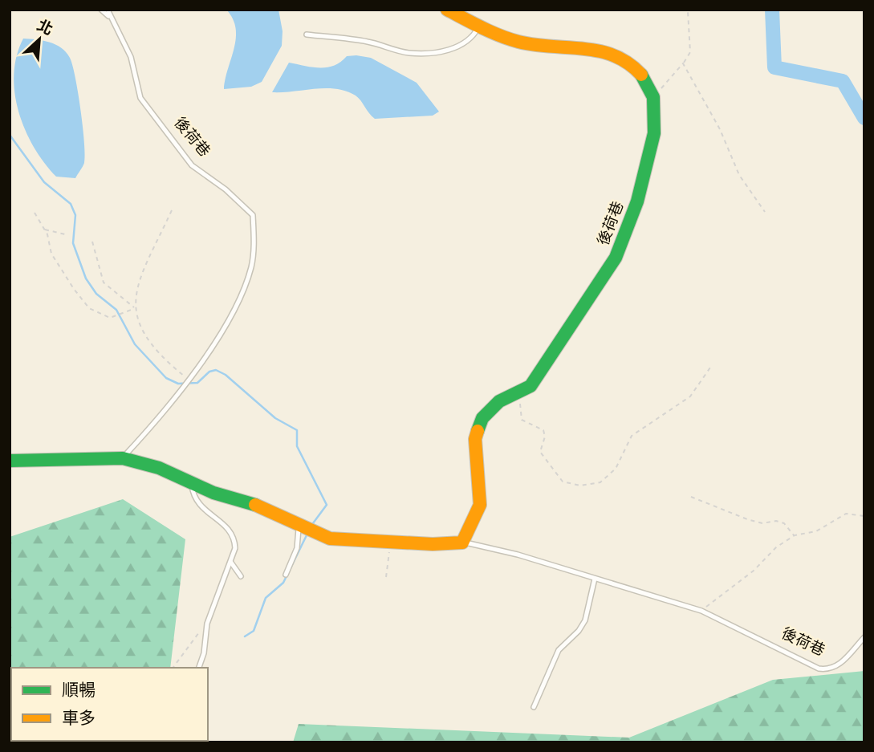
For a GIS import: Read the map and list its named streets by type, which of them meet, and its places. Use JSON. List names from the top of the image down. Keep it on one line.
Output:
{"streets":{"street":["後荷巷"]},"legend":["順暢","車多"],"north":"top right"}
